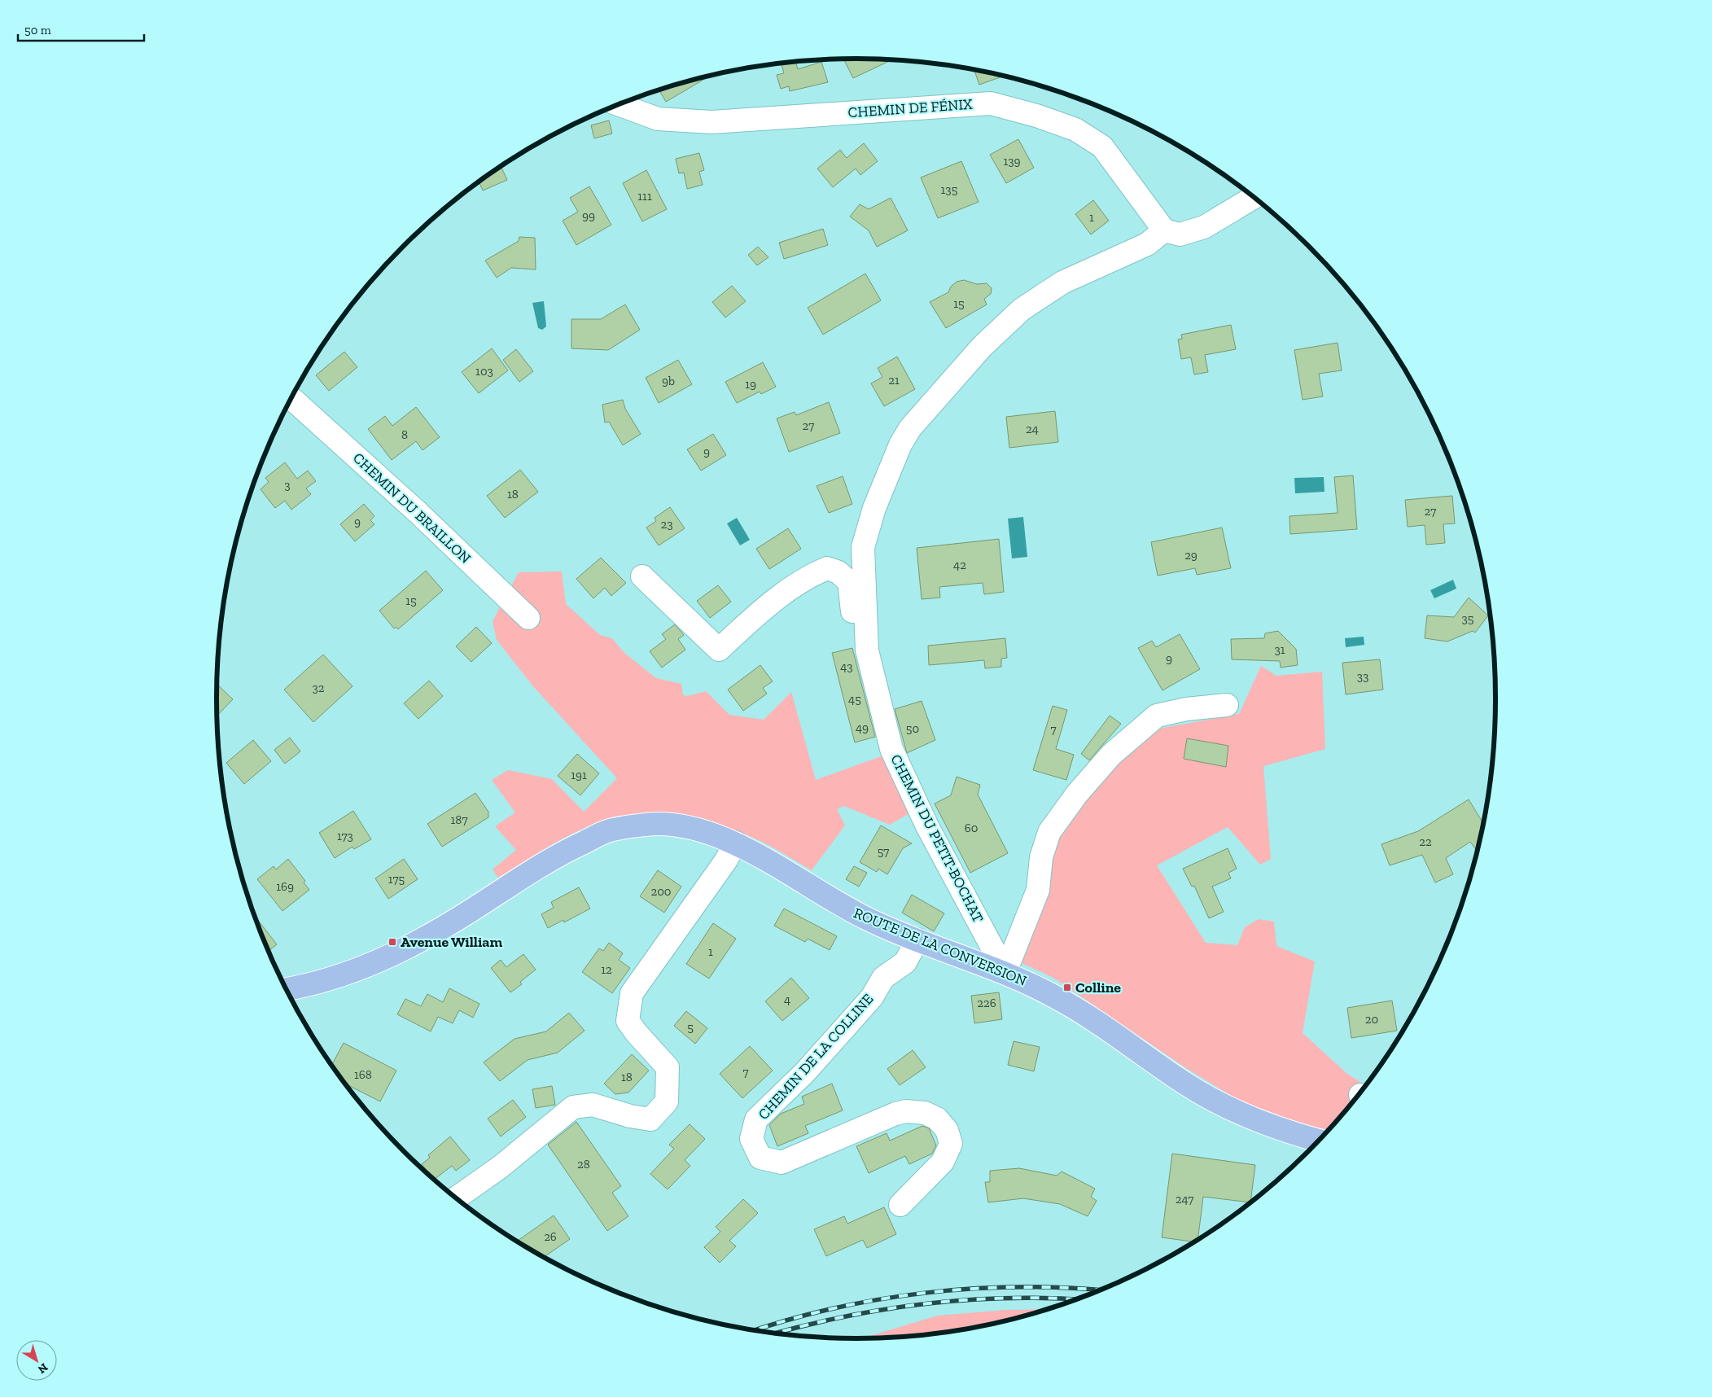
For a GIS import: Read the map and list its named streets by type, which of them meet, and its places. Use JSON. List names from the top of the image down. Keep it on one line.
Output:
{"streets":{"main road":["ROUTE DE LA CONVERSION"],"street":["CHEMIN DE FÉNIX","CHEMIN DU BRAILLON","CHEMIN DU PETIT-BOCHAT","CHEMIN DE LA COLLINE"]},"crossings":[["CHEMIN DE FÉNIX","CHEMIN DU PETIT-BOCHAT"],["CHEMIN DU PETIT-BOCHAT","ROUTE DE LA CONVERSION"],["ROUTE DE LA CONVERSION","CHEMIN DE LA COLLINE"]],"places":{"transit":["Avenue William","Colline"]},"house_numbers":["139","135","111","99","1","15","103","21","9b","19","27","24","8","9","3","18","27","9","23","29","42","15","35","31","9","43","33","32","45","49","50","7","191","187","60","173","22","57","175","169","200","1","12","4","226","20","5","7","168","18","28","247","26"],"scale_bar":"50 m","north":"bottom right"}
